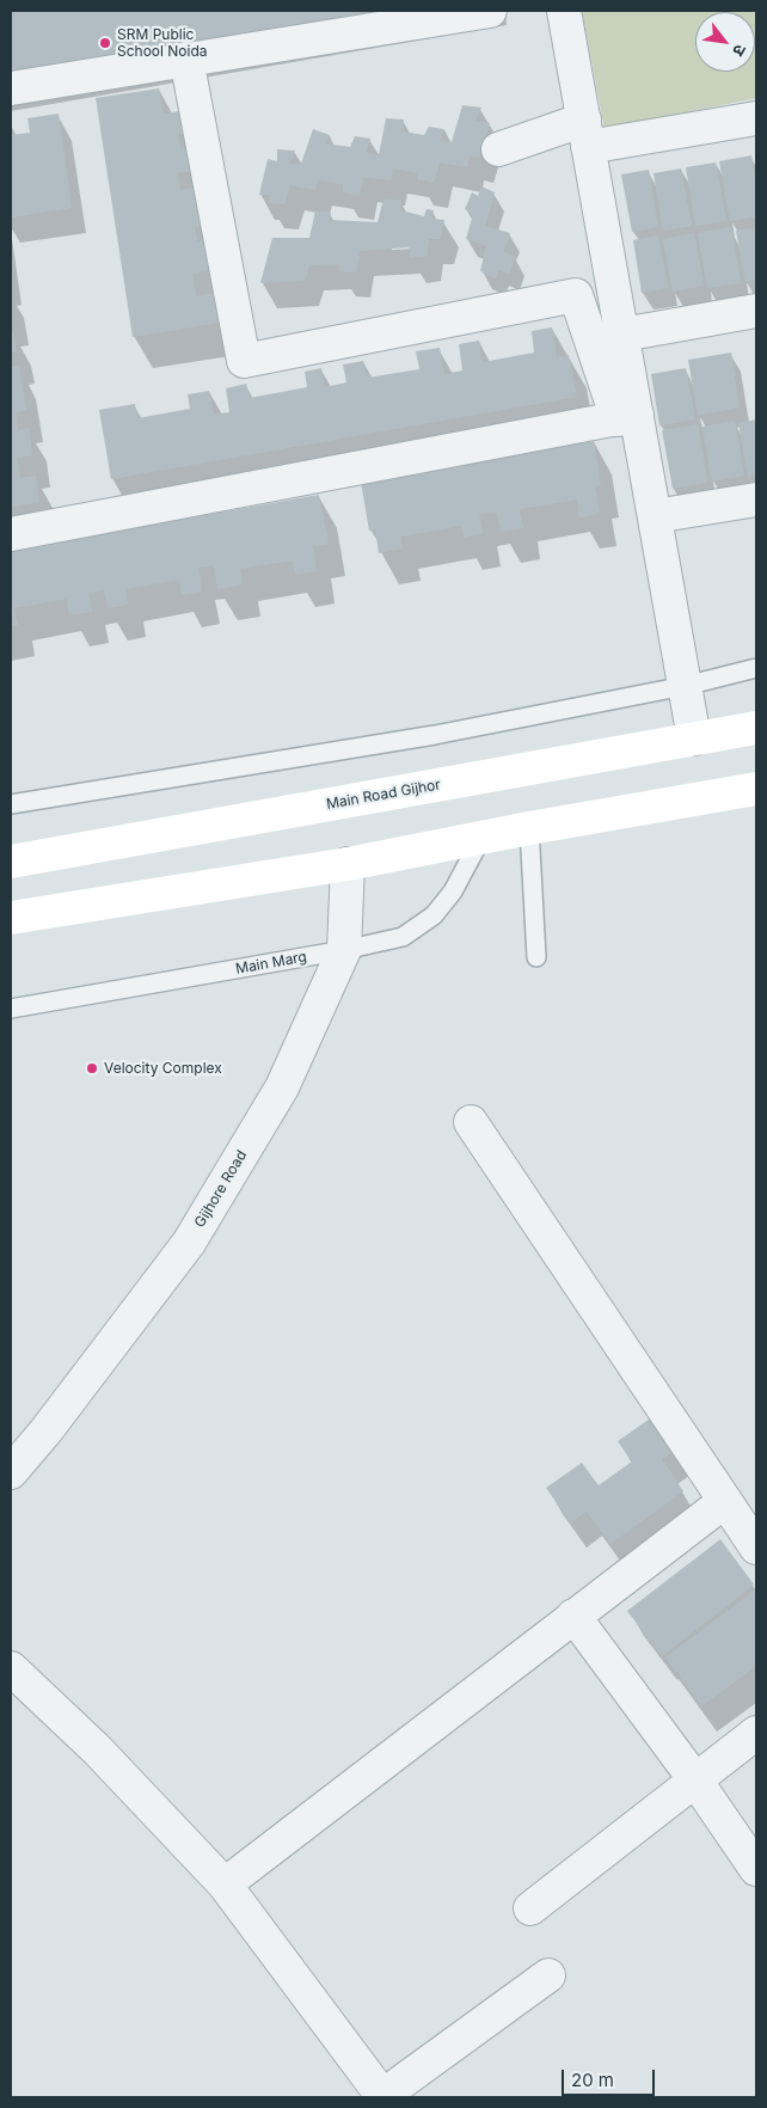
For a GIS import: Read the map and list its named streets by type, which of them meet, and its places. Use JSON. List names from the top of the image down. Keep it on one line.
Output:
{"streets":{"street":["Main Road Gijhor","Gijhore Road"],"lane":["Main Marg"]},"crossings":[["Main Marg","Gijhore Road"]],"places":["SRM Public School Noida","Velocity Complex"],"scale_bar":"20 m","north":"bottom right"}
